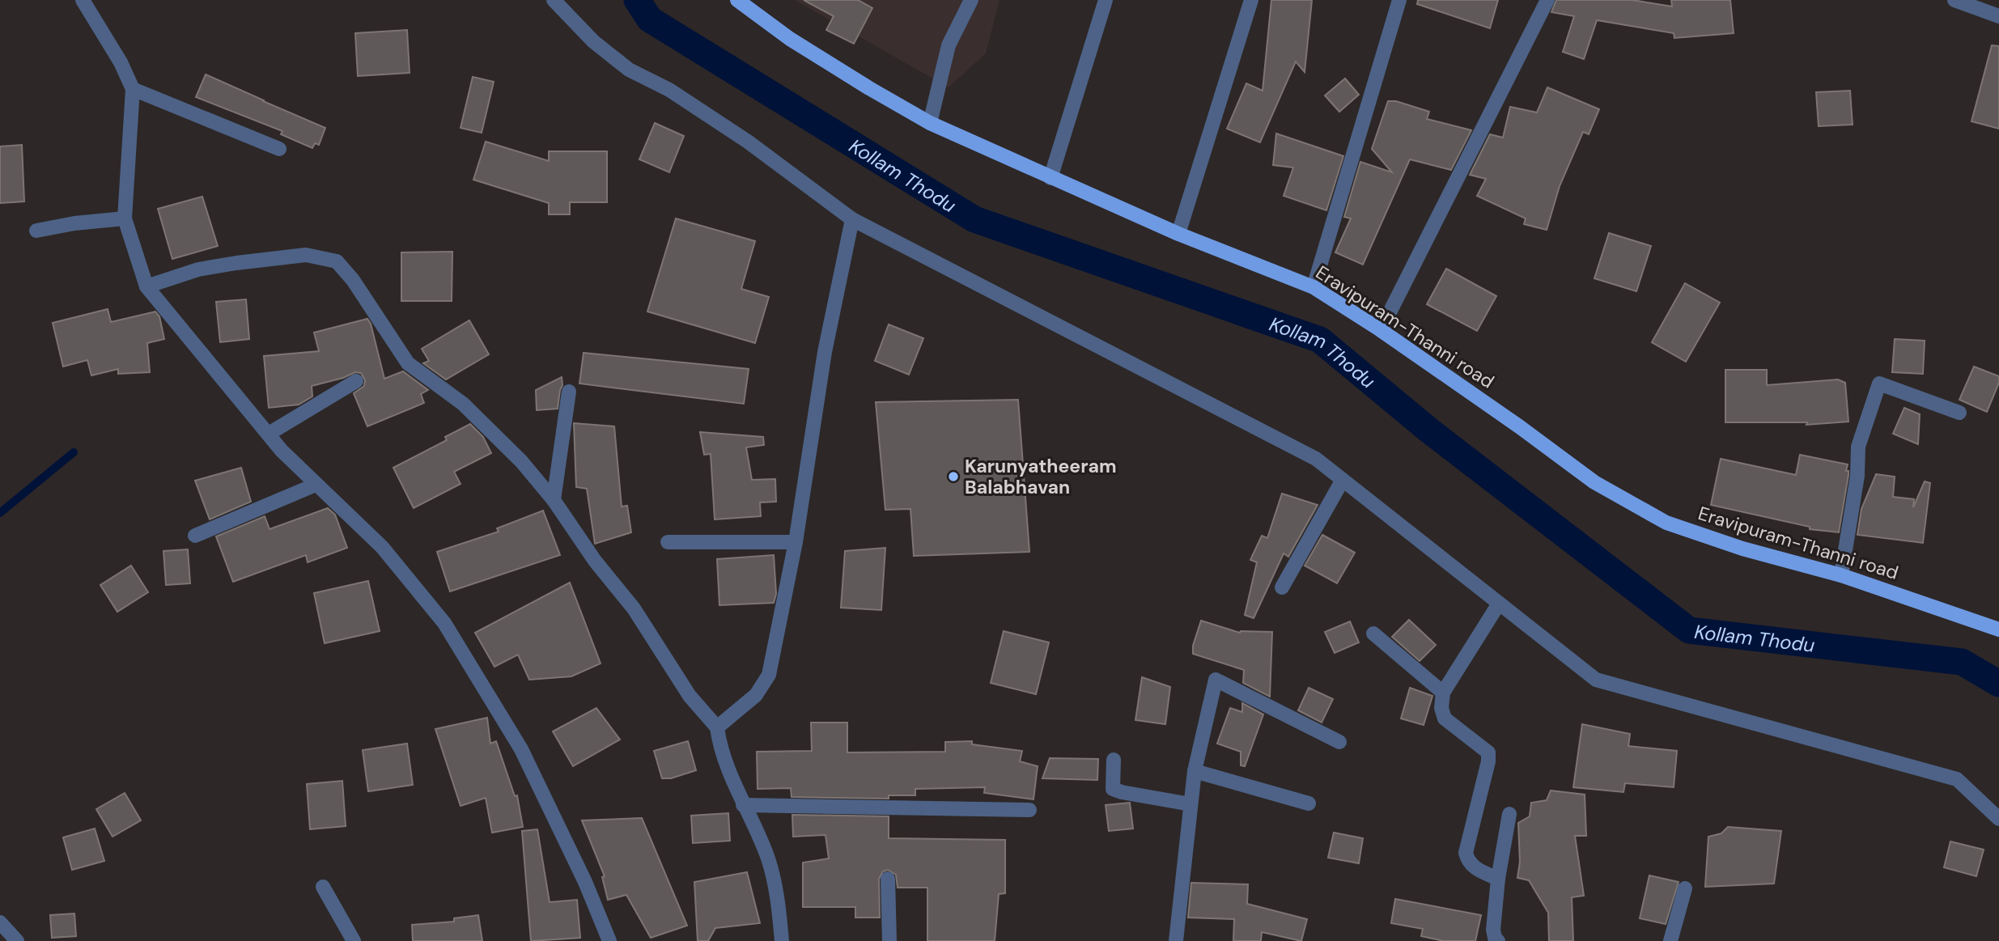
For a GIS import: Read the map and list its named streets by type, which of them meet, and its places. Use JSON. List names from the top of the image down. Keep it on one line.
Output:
{"streets":{"main road":["Eravipuram-Thanni road"]},"water":["Kollam Thodu"],"places":["Karunyatheeram Balabhavan"]}
